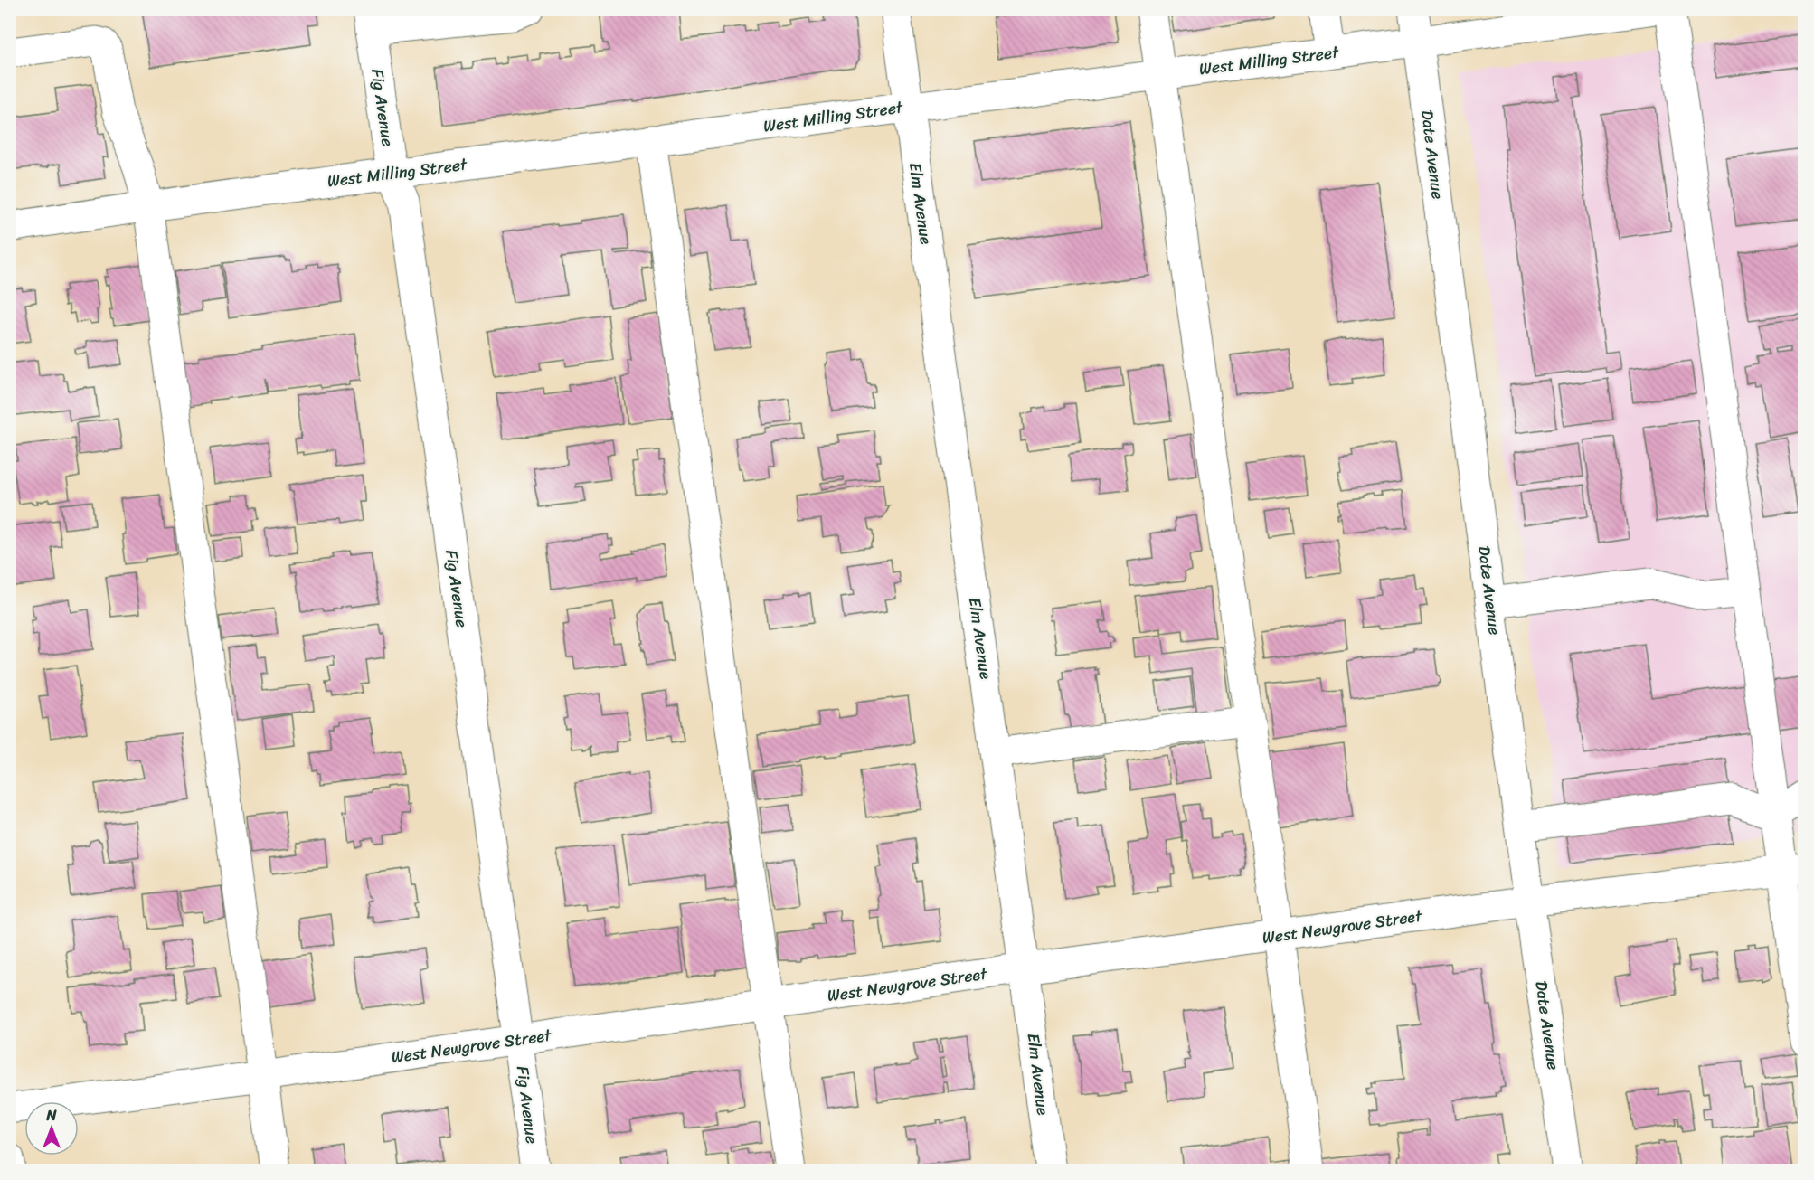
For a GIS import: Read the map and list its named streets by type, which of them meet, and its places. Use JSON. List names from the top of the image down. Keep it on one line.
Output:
{"streets":{"street":["West Milling Street","Fig Avenue","Date Avenue","Elm Avenue","West Newgrove Street"]},"crossings":[["West Milling Street","Fig Avenue"],["West Milling Street","Date Avenue"],["West Milling Street","Elm Avenue"],["Fig Avenue","West Newgrove Street"],["Date Avenue","West Newgrove Street"],["Elm Avenue","West Newgrove Street"]],"north":"top"}
